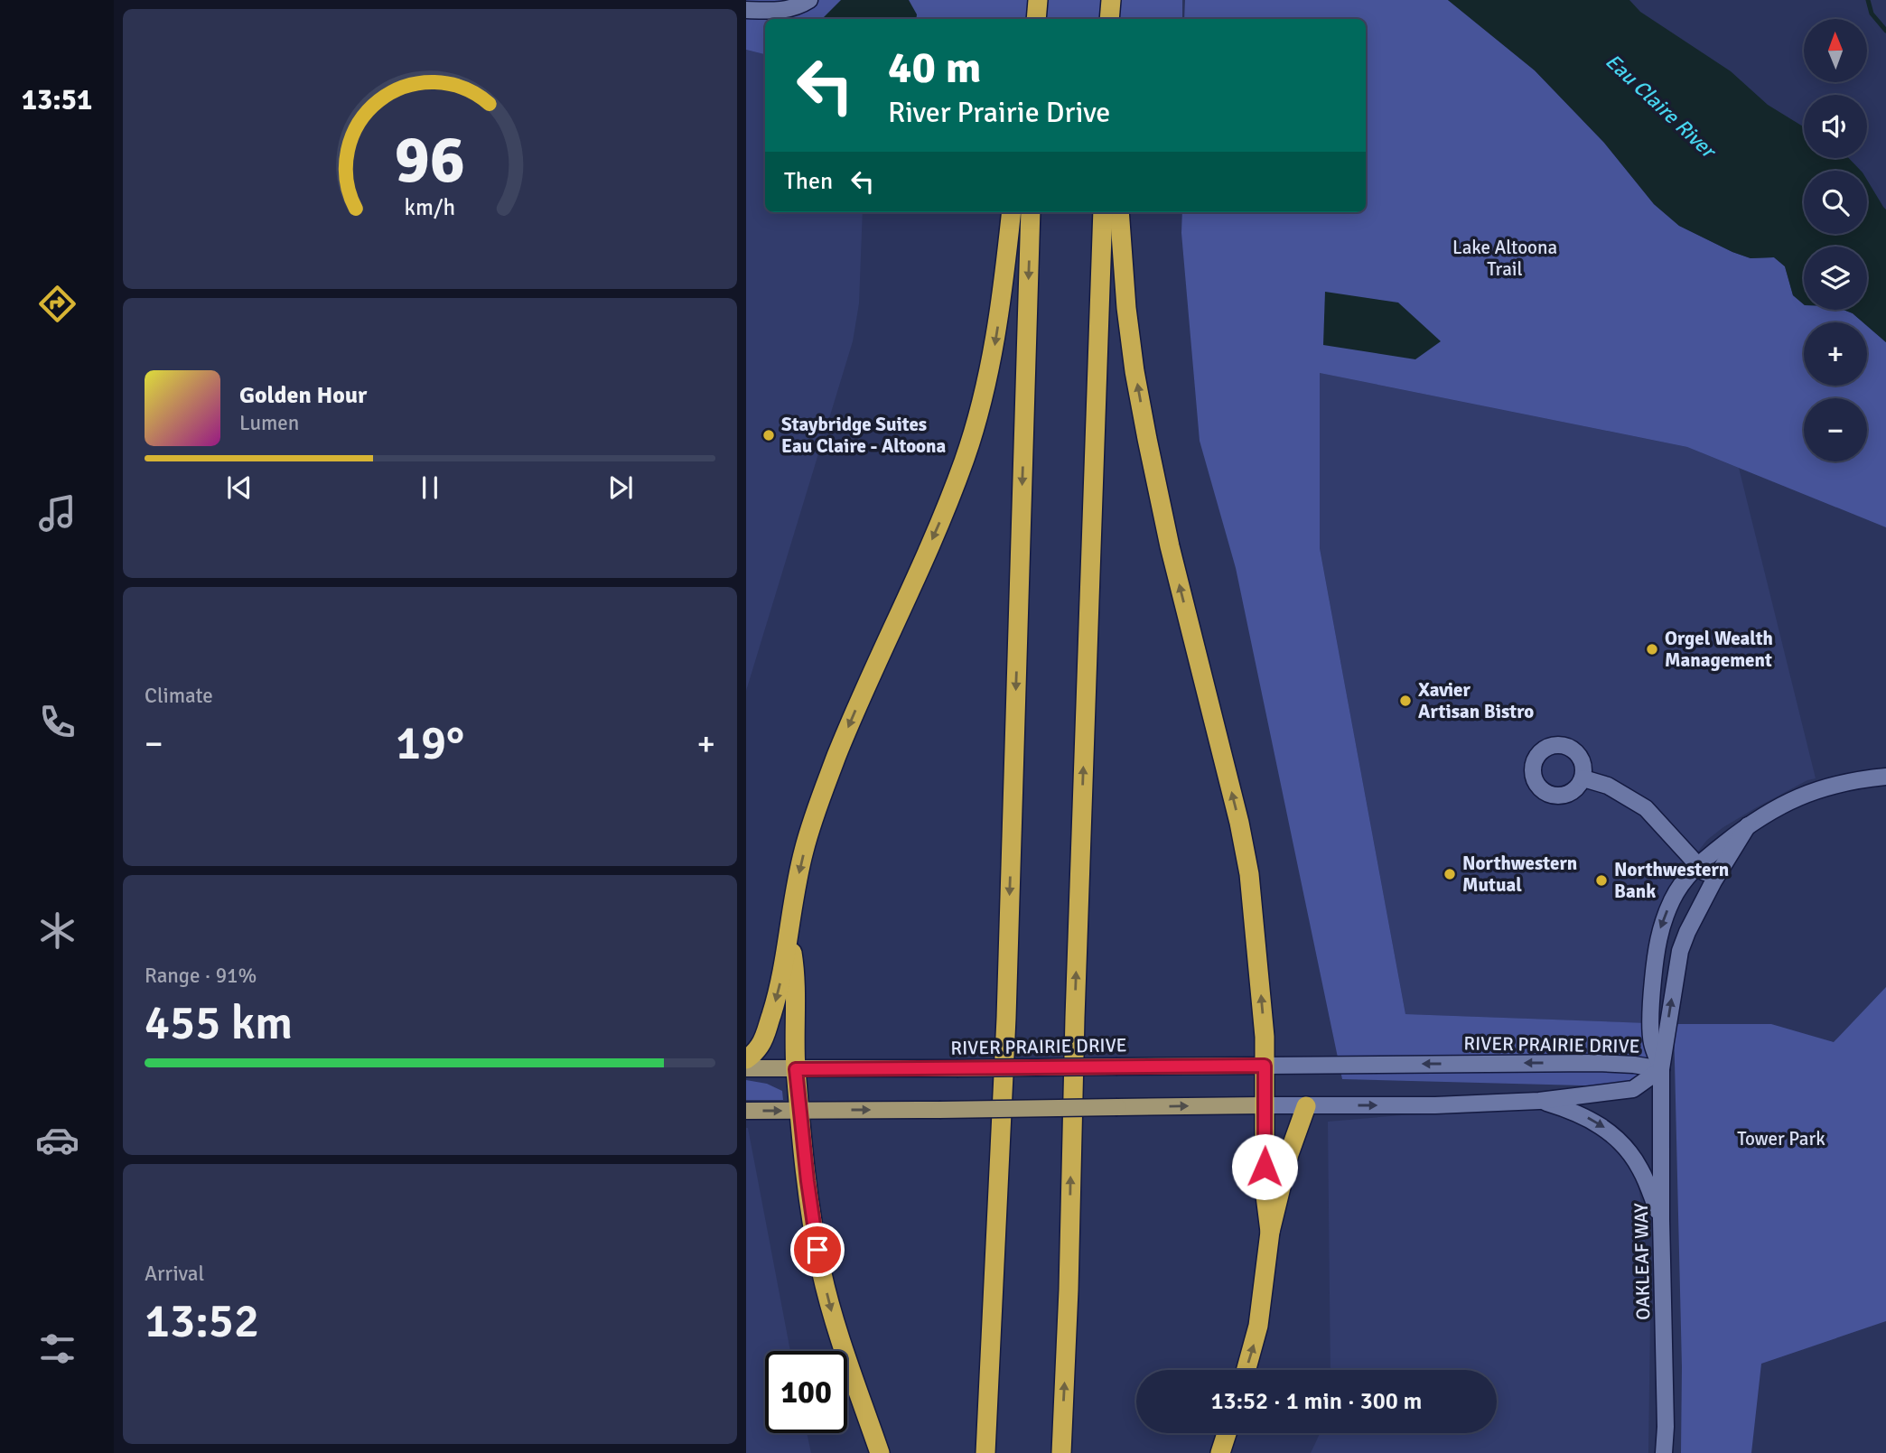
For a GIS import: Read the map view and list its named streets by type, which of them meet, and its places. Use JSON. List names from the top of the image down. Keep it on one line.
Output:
{"streets":{"main road":["RIVER PRAIRIE DRIVE"],"street":["OAKLEAF WAY"]},"crossings":[["RIVER PRAIRIE DRIVE","OAKLEAF WAY"]],"water":["Eau Claire River"],"parks":["Lake Altoona Trail","Tower Park"],"places":["Staybridge Suites Eau Claire - Altoona","Orgel Wealth Management","Xavier Artisan Bistro","Northwestern Mutual","Northwestern Bank"],"north":"top","page":{"tabs":"13:51","map_buttons":["+","−"],"turn":["40 m","River Prairie Drive"],"then":"Then","song":["Golden Hour","Lumen"],"tile":["Climate",["Range · 91%","455 km"],["Arrival","13:52"]],"heat":["−","19°","+"],"limit":"100","trip":"13:52 · 1 min · 300 m","gauge":["96","km/h"]}}
